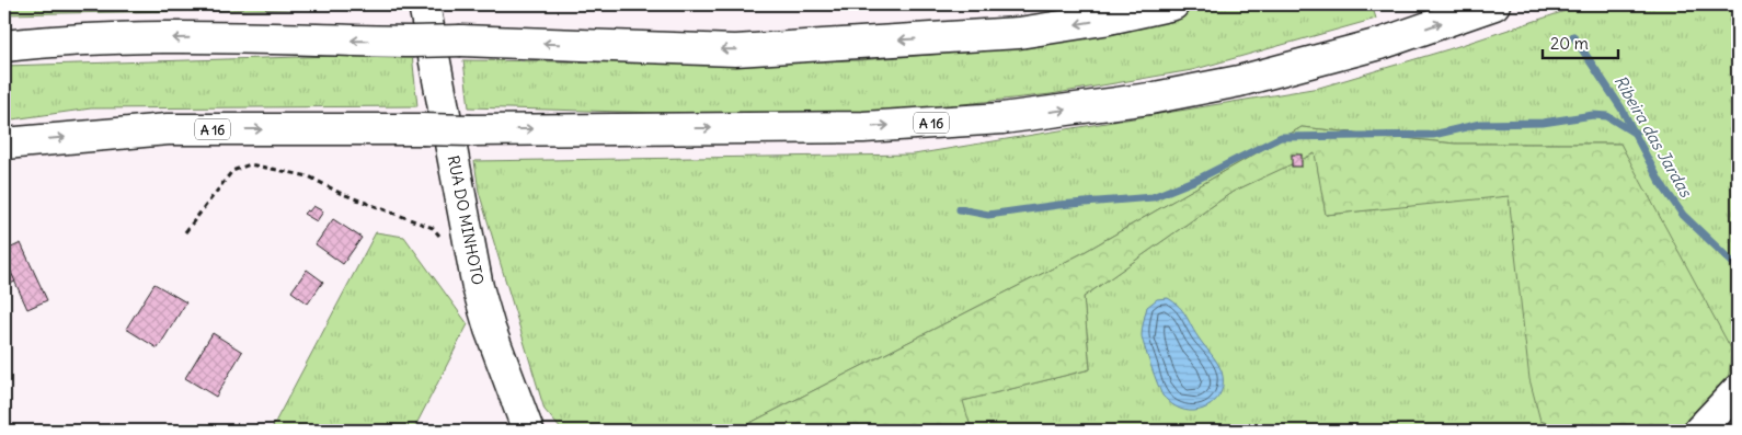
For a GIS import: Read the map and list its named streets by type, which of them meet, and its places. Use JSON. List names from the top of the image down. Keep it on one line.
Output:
{"streets":{"main road":["A 16","RUA DO MINHOTO"]},"water":["Ribeira das Jardas"],"scale_bar":"20 m"}
